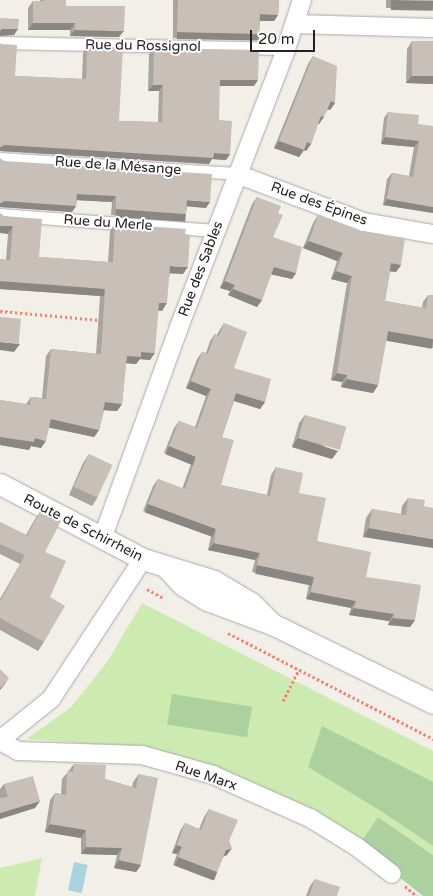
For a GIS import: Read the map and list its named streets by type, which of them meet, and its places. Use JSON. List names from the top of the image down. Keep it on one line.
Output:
{"streets":{"street":["Rue du Rossignol","Rue de la Mésange","Rue des Épines","Rue du Merle","Rue des Sables","Route de Schirrhein","Rue Marx"]},"crossings":[["Rue du Rossignol","Rue des Sables"],["Rue de la Mésange","Rue des Épines"],["Rue de la Mésange","Rue des Sables"],["Rue des Épines","Rue des Sables"],["Rue du Merle","Rue des Sables"],["Rue des Sables","Route de Schirrhein"],["Route de Schirrhein","Rue Marx"]],"scale_bar":"20 m"}
